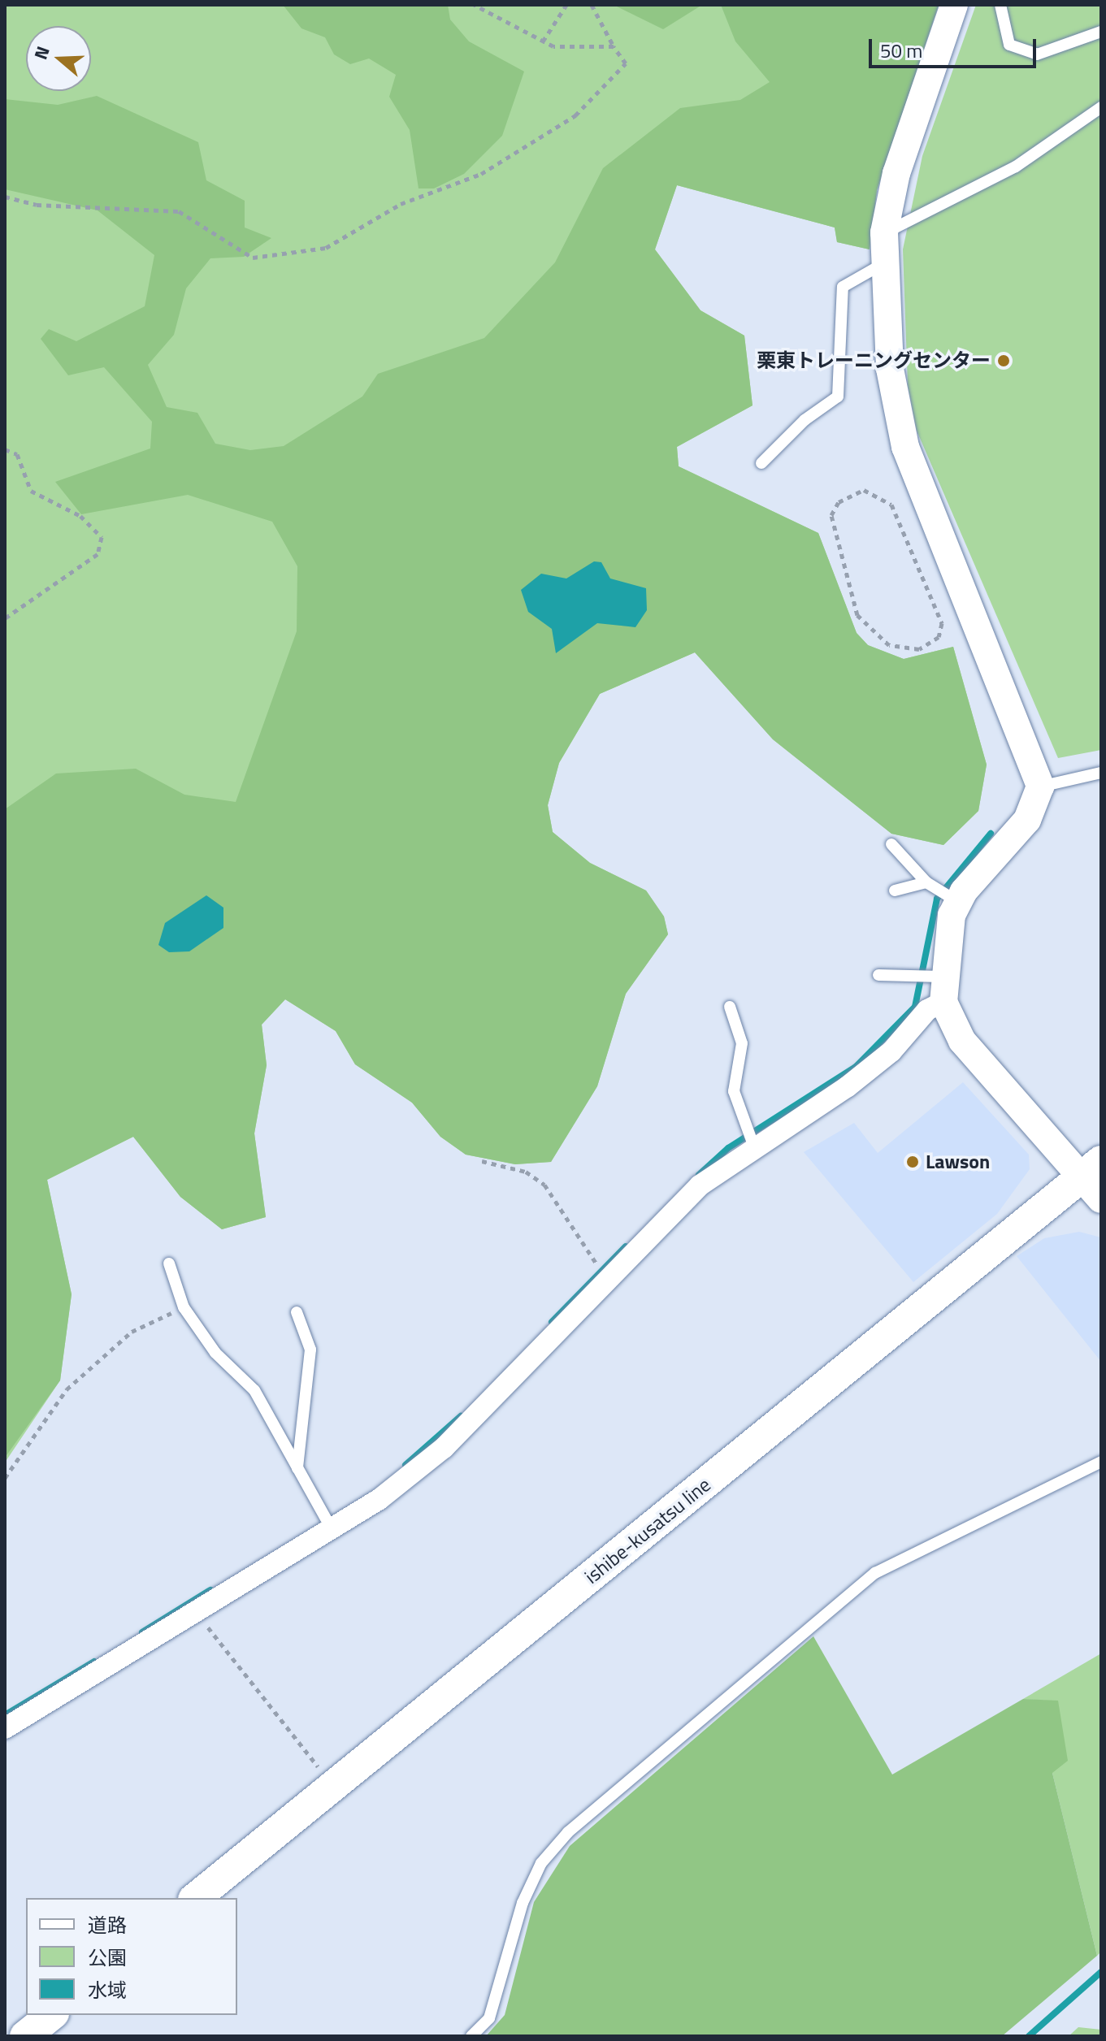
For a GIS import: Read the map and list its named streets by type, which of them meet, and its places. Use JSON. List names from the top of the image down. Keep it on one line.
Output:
{"streets":{"main road":["ishibe-kusatsu line"]},"places":["栗東トレーニングセンター","Lawson"],"legend":["道路","公園","水域"],"scale_bar":"50 m","north":"left"}
